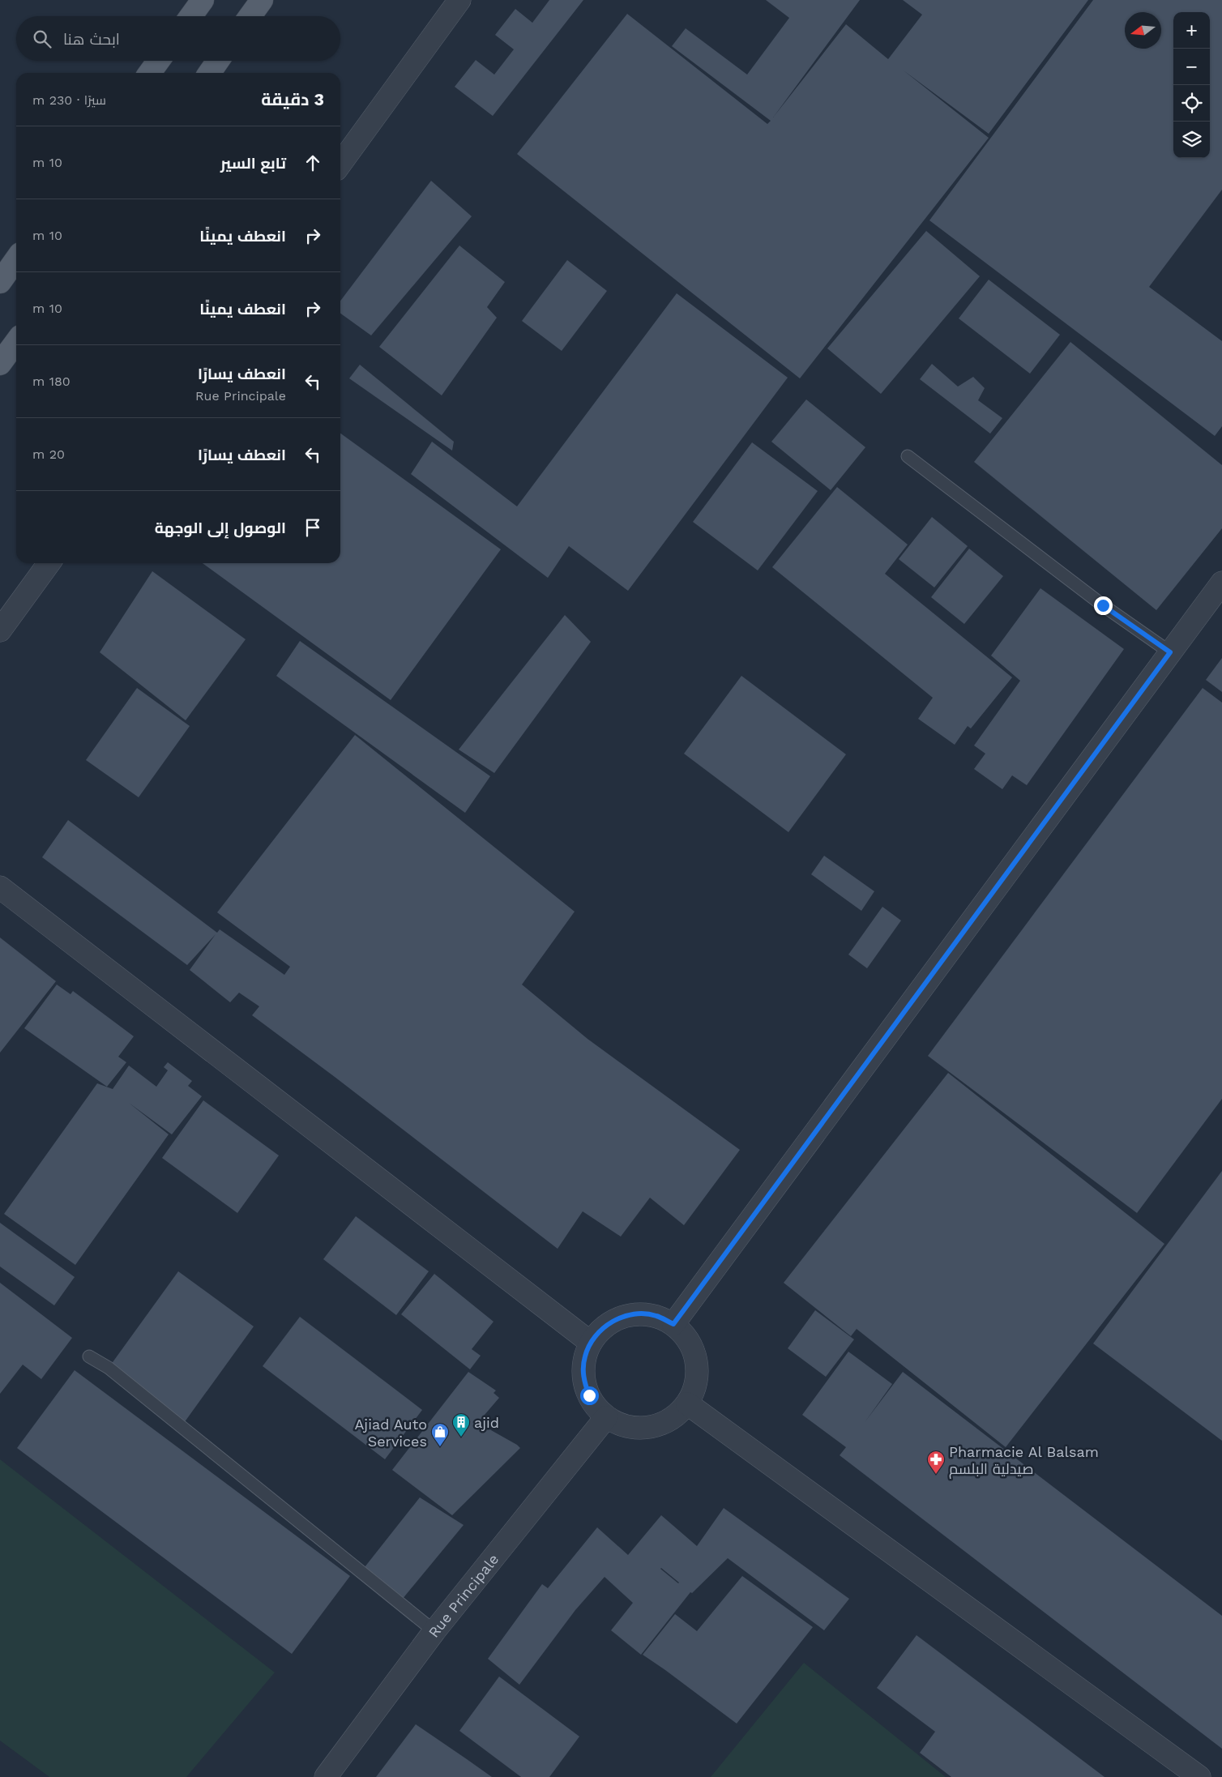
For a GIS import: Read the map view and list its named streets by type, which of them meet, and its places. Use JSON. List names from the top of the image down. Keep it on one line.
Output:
{"streets":{"street":["Rue Principale"]},"places":{"building":["ajid"],"shop":["Ajiad Auto Services"],"pharmacy":["Pharmacie Al Balsam صيدلية البلسم"]},"north":"left","page":{"map_buttons":["+","−"],"search":"ابحث هنا","heading":["3 دقيقة","سيرًا · 230 m"],"list":[["تابع السير","10 m"],["انعطف يمينًا","10 m"],["انعطف يمينًا","10 m"],["انعطف يسارًا","Rue Principale","180 m"],["انعطف يسارًا","20 m"],"الوصول إلى الوجهة"]}}
